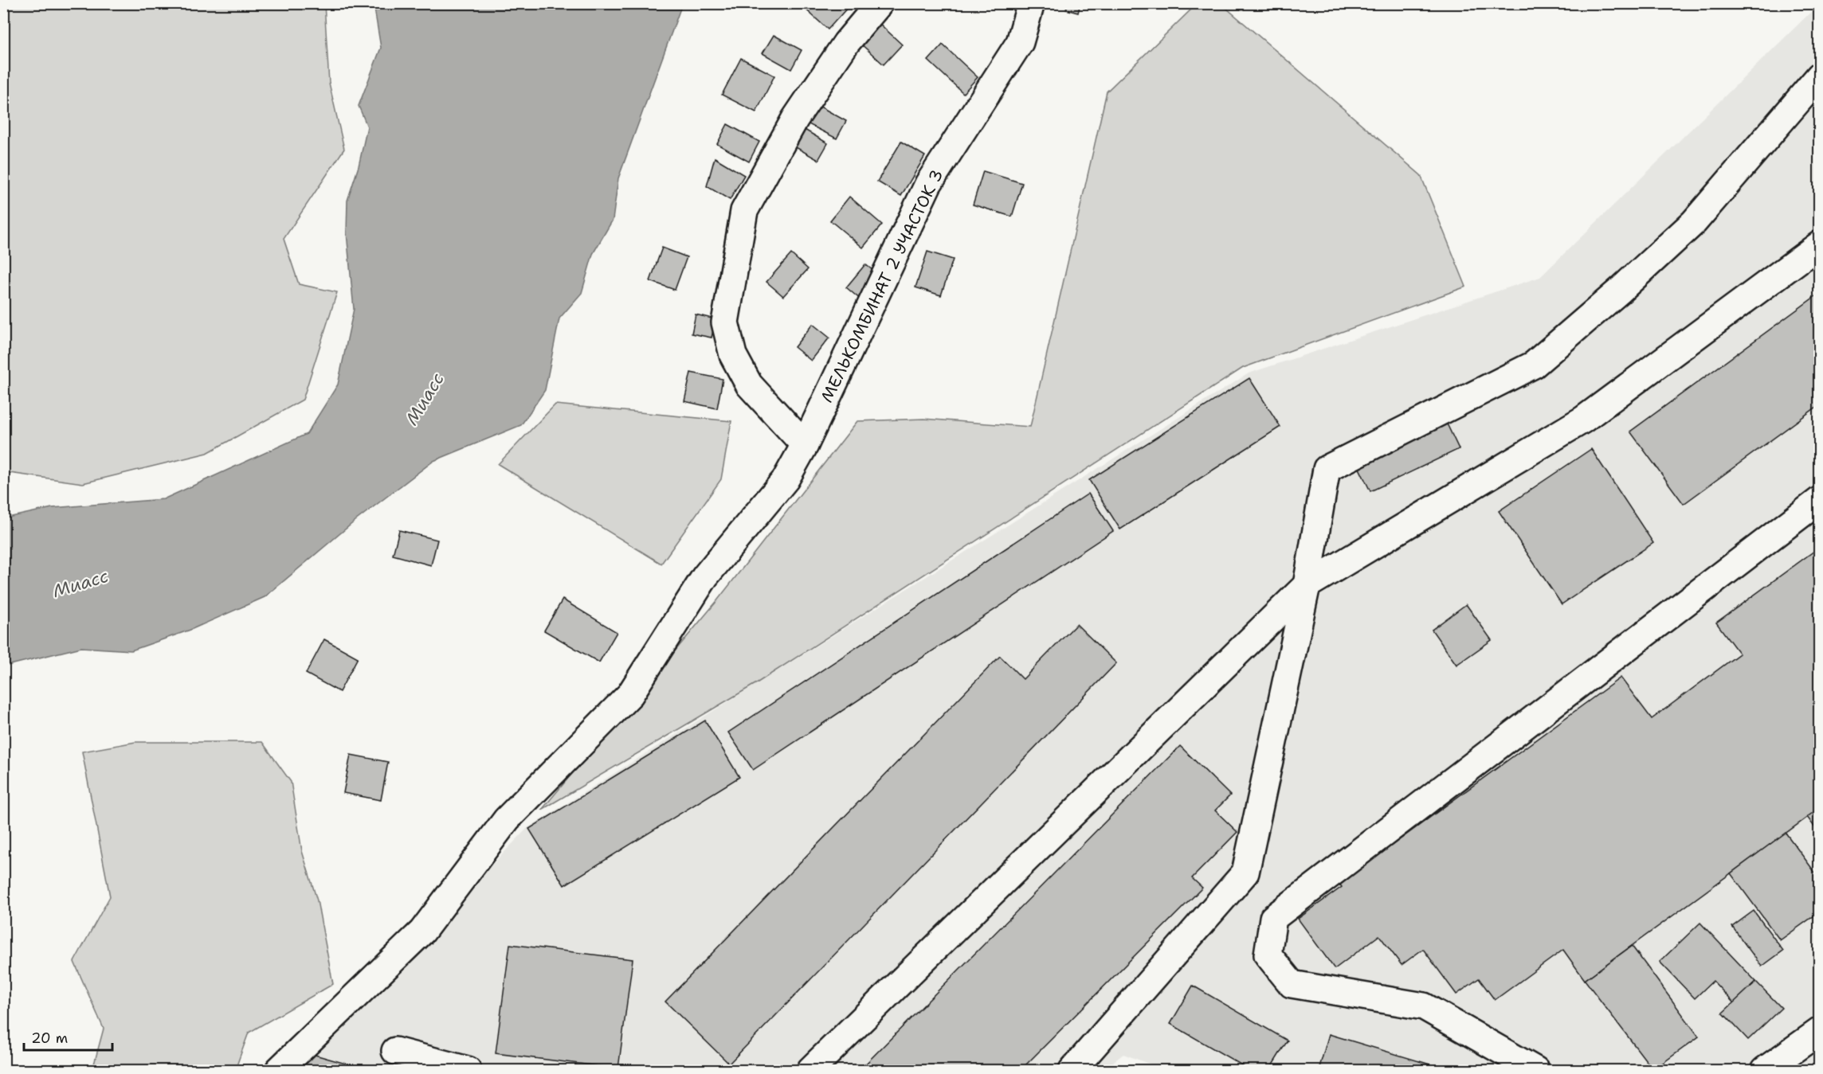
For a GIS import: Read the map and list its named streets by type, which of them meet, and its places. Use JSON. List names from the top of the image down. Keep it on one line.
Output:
{"streets":{"street":["МЕЛЬКОМБИНАТ 2 УЧАСТОК 3"]},"water":["Миасс"],"scale_bar":"20 m"}
